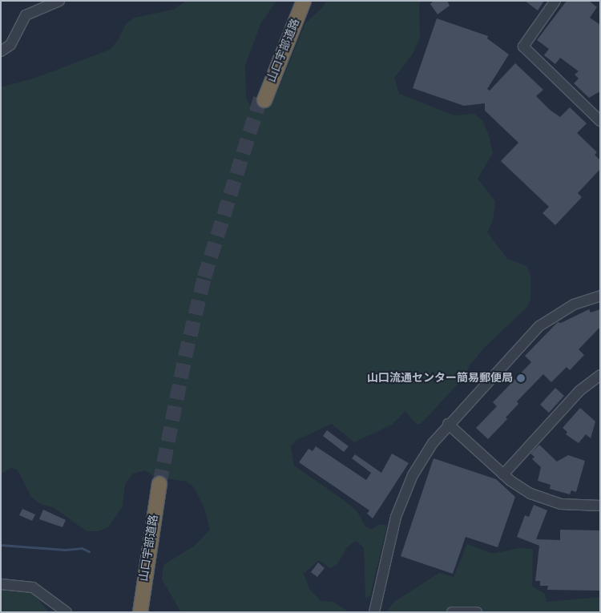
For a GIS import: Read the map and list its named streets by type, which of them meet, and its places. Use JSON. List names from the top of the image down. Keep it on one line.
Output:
{"streets":{"highway":["山口宇部道路"]},"places":["山口流通センター簡易郵便局"]}
